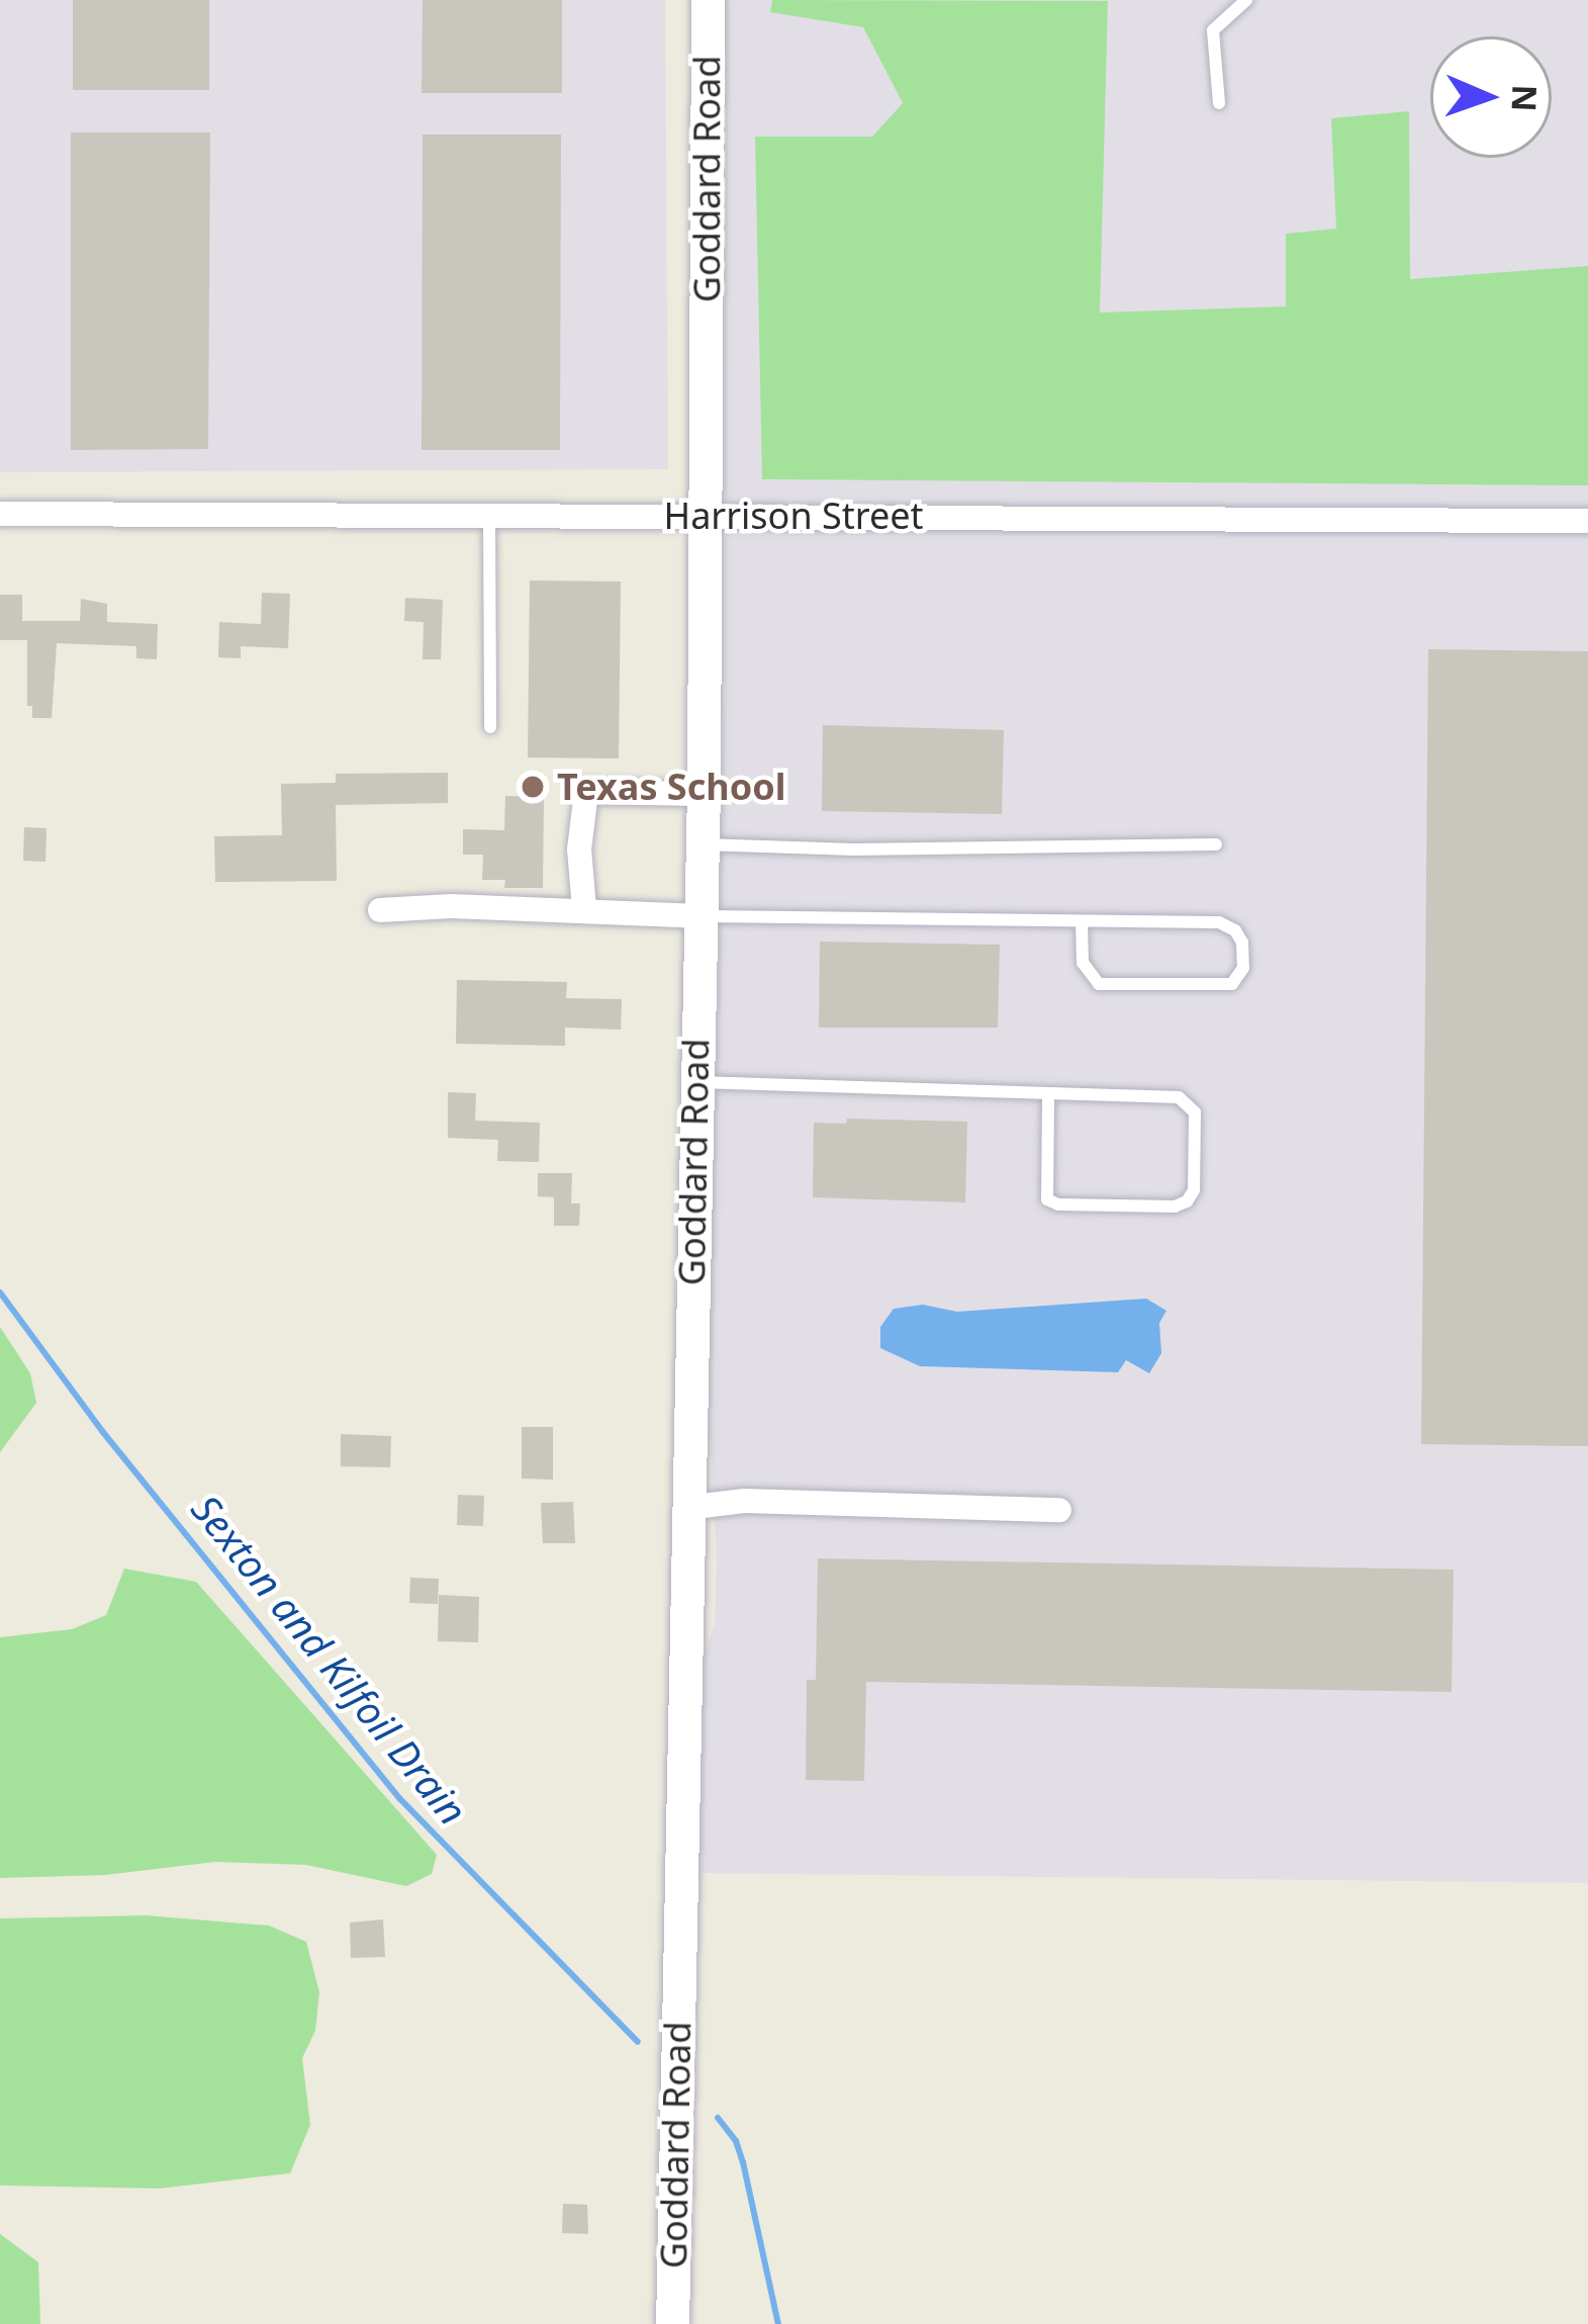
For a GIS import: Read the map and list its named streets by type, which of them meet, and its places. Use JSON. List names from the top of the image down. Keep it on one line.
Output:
{"streets":{"main road":["Goddard Road"],"street":["Harrison Street"]},"crossings":[["Goddard Road","Harrison Street"]],"water":["Sexton and Kilfoil Drain"],"places":["Texas School"],"north":"right"}
